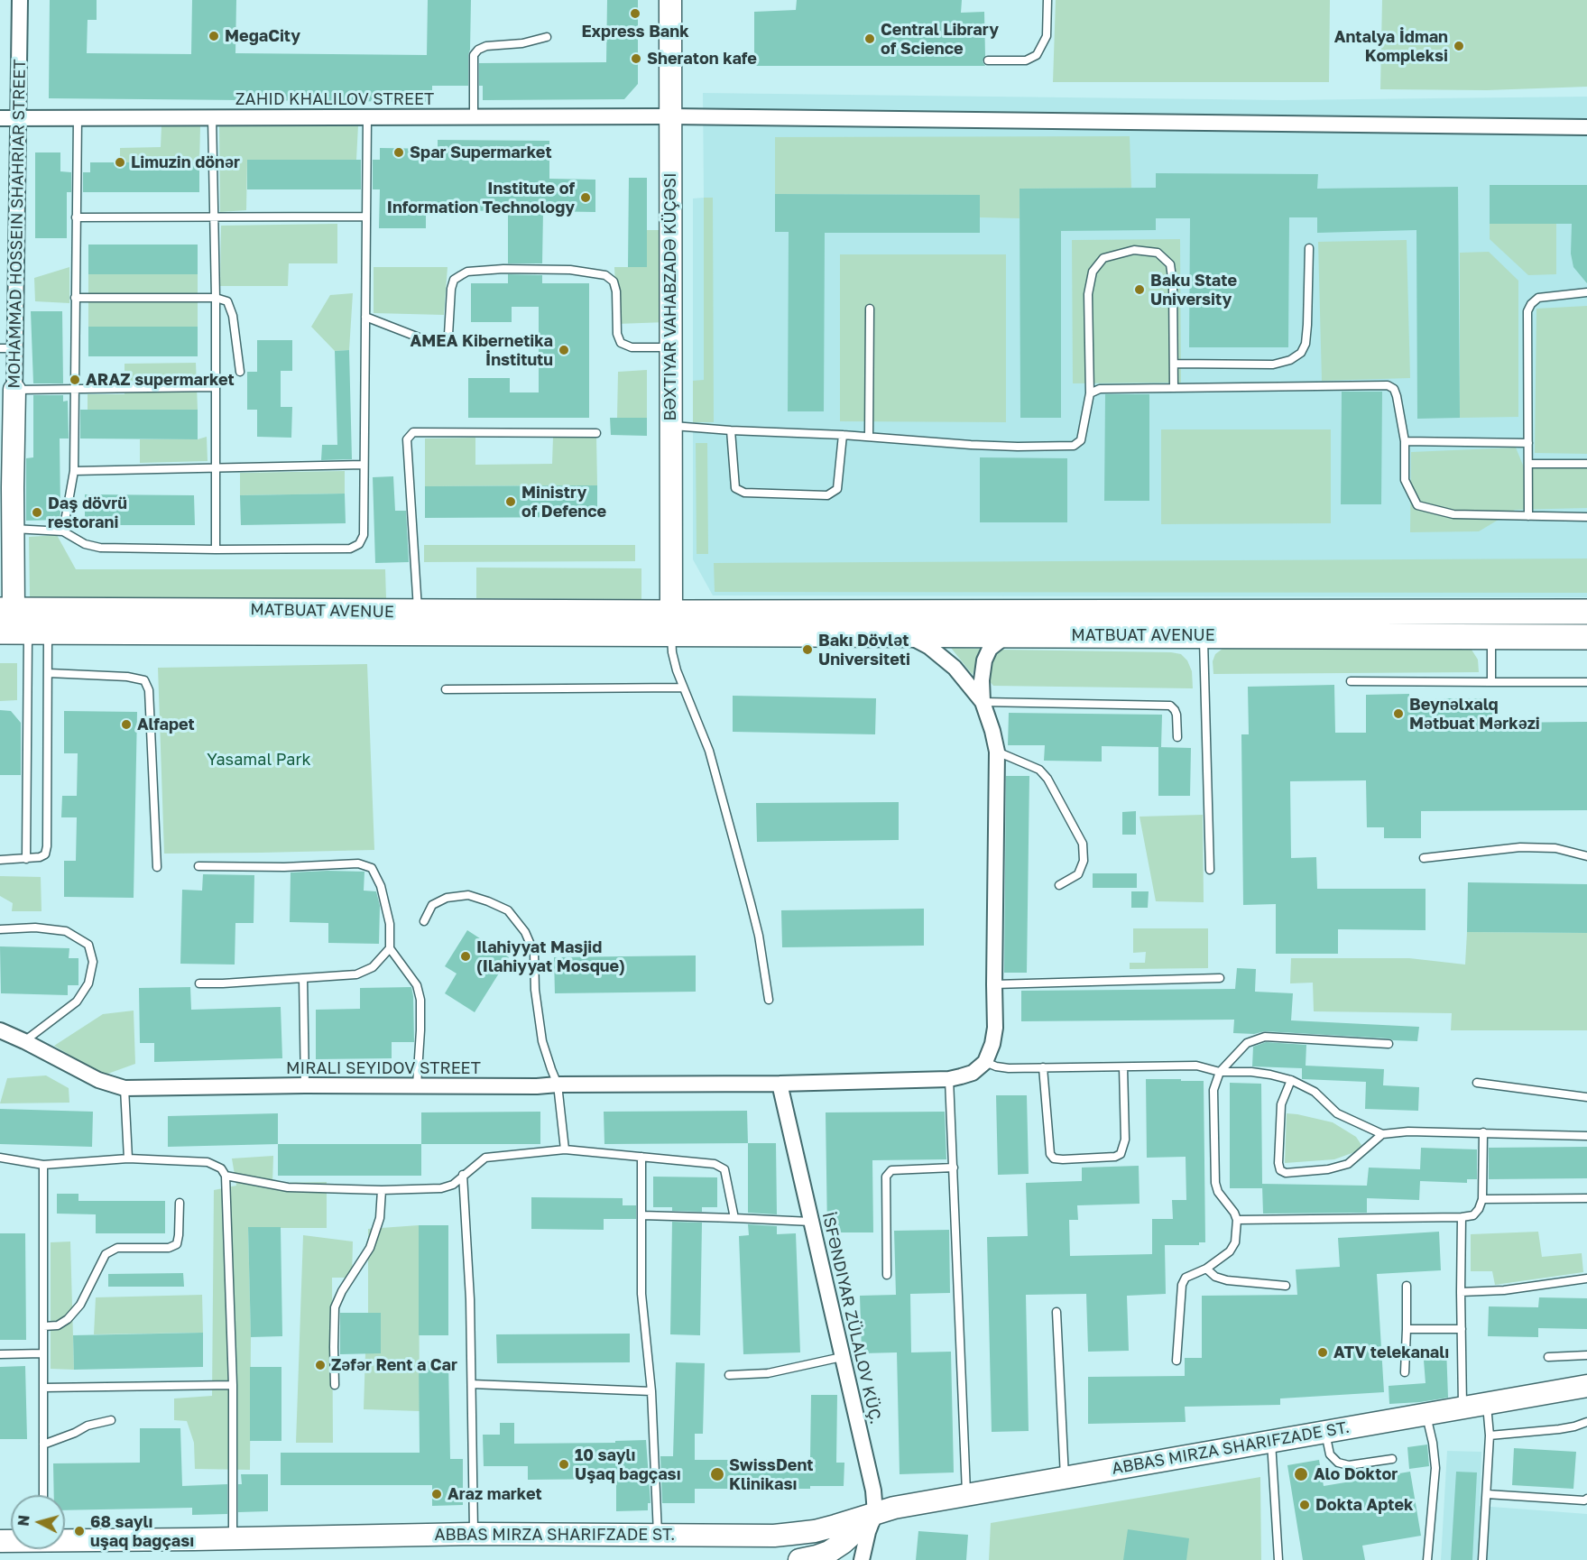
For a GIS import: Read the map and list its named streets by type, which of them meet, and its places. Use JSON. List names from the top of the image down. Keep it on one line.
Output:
{"streets":{"main road":["MOHAMMAD HOSSEIN SHAHRIAR STREET","BƏXTIYAR VAHABZADƏ KÜÇƏSI","MATBUAT AVENUE","ABBAS MIRZA SHARIFZADE ST."],"street":["ZAHID KHALILOV STREET","MIRALI SEYIDOV STREET","İSFƏNDIYAR ZÜLALOV KÜÇ."]},"crossings":[["ZAHID KHALILOV STREET","MOHAMMAD HOSSEIN SHAHRIAR STREET"],["ZAHID KHALILOV STREET","BƏXTIYAR VAHABZADƏ KÜÇƏSI"],["MOHAMMAD HOSSEIN SHAHRIAR STREET","MATBUAT AVENUE"],["MIRALI SEYIDOV STREET","İSFƏNDIYAR ZÜLALOV KÜÇ."],["İSFƏNDIYAR ZÜLALOV KÜÇ.","ABBAS MIRZA SHARIFZADE ST."]],"parks":["Yasamal Park"],"places":["Express Bank","MegaCity","Central Library of Science","Antalya İdman Kompleksi","Sheraton kafe","Spar Supermarket","Limuzin dönər","Institute of Information Technology","Baku State University","AMEA Kibernetika İnstitutu","ARAZ supermarket","Ministry of Defence","Daş dövrü restorani","Bakı Dövlət Universiteti","Beynəlxalq Mətbuat Mərkəzi","Alfapet","Ilahiyyat Masjid (Ilahiyyat Mosque)","ATV telekanalı","Zəfər Rent a Car","10 saylı Uşaq bağçası","SwissDent Klinikası","Alo Doktor","Araz market","Dokta Aptek","68 saylı uşaq bağçası"],"north":"left"}
